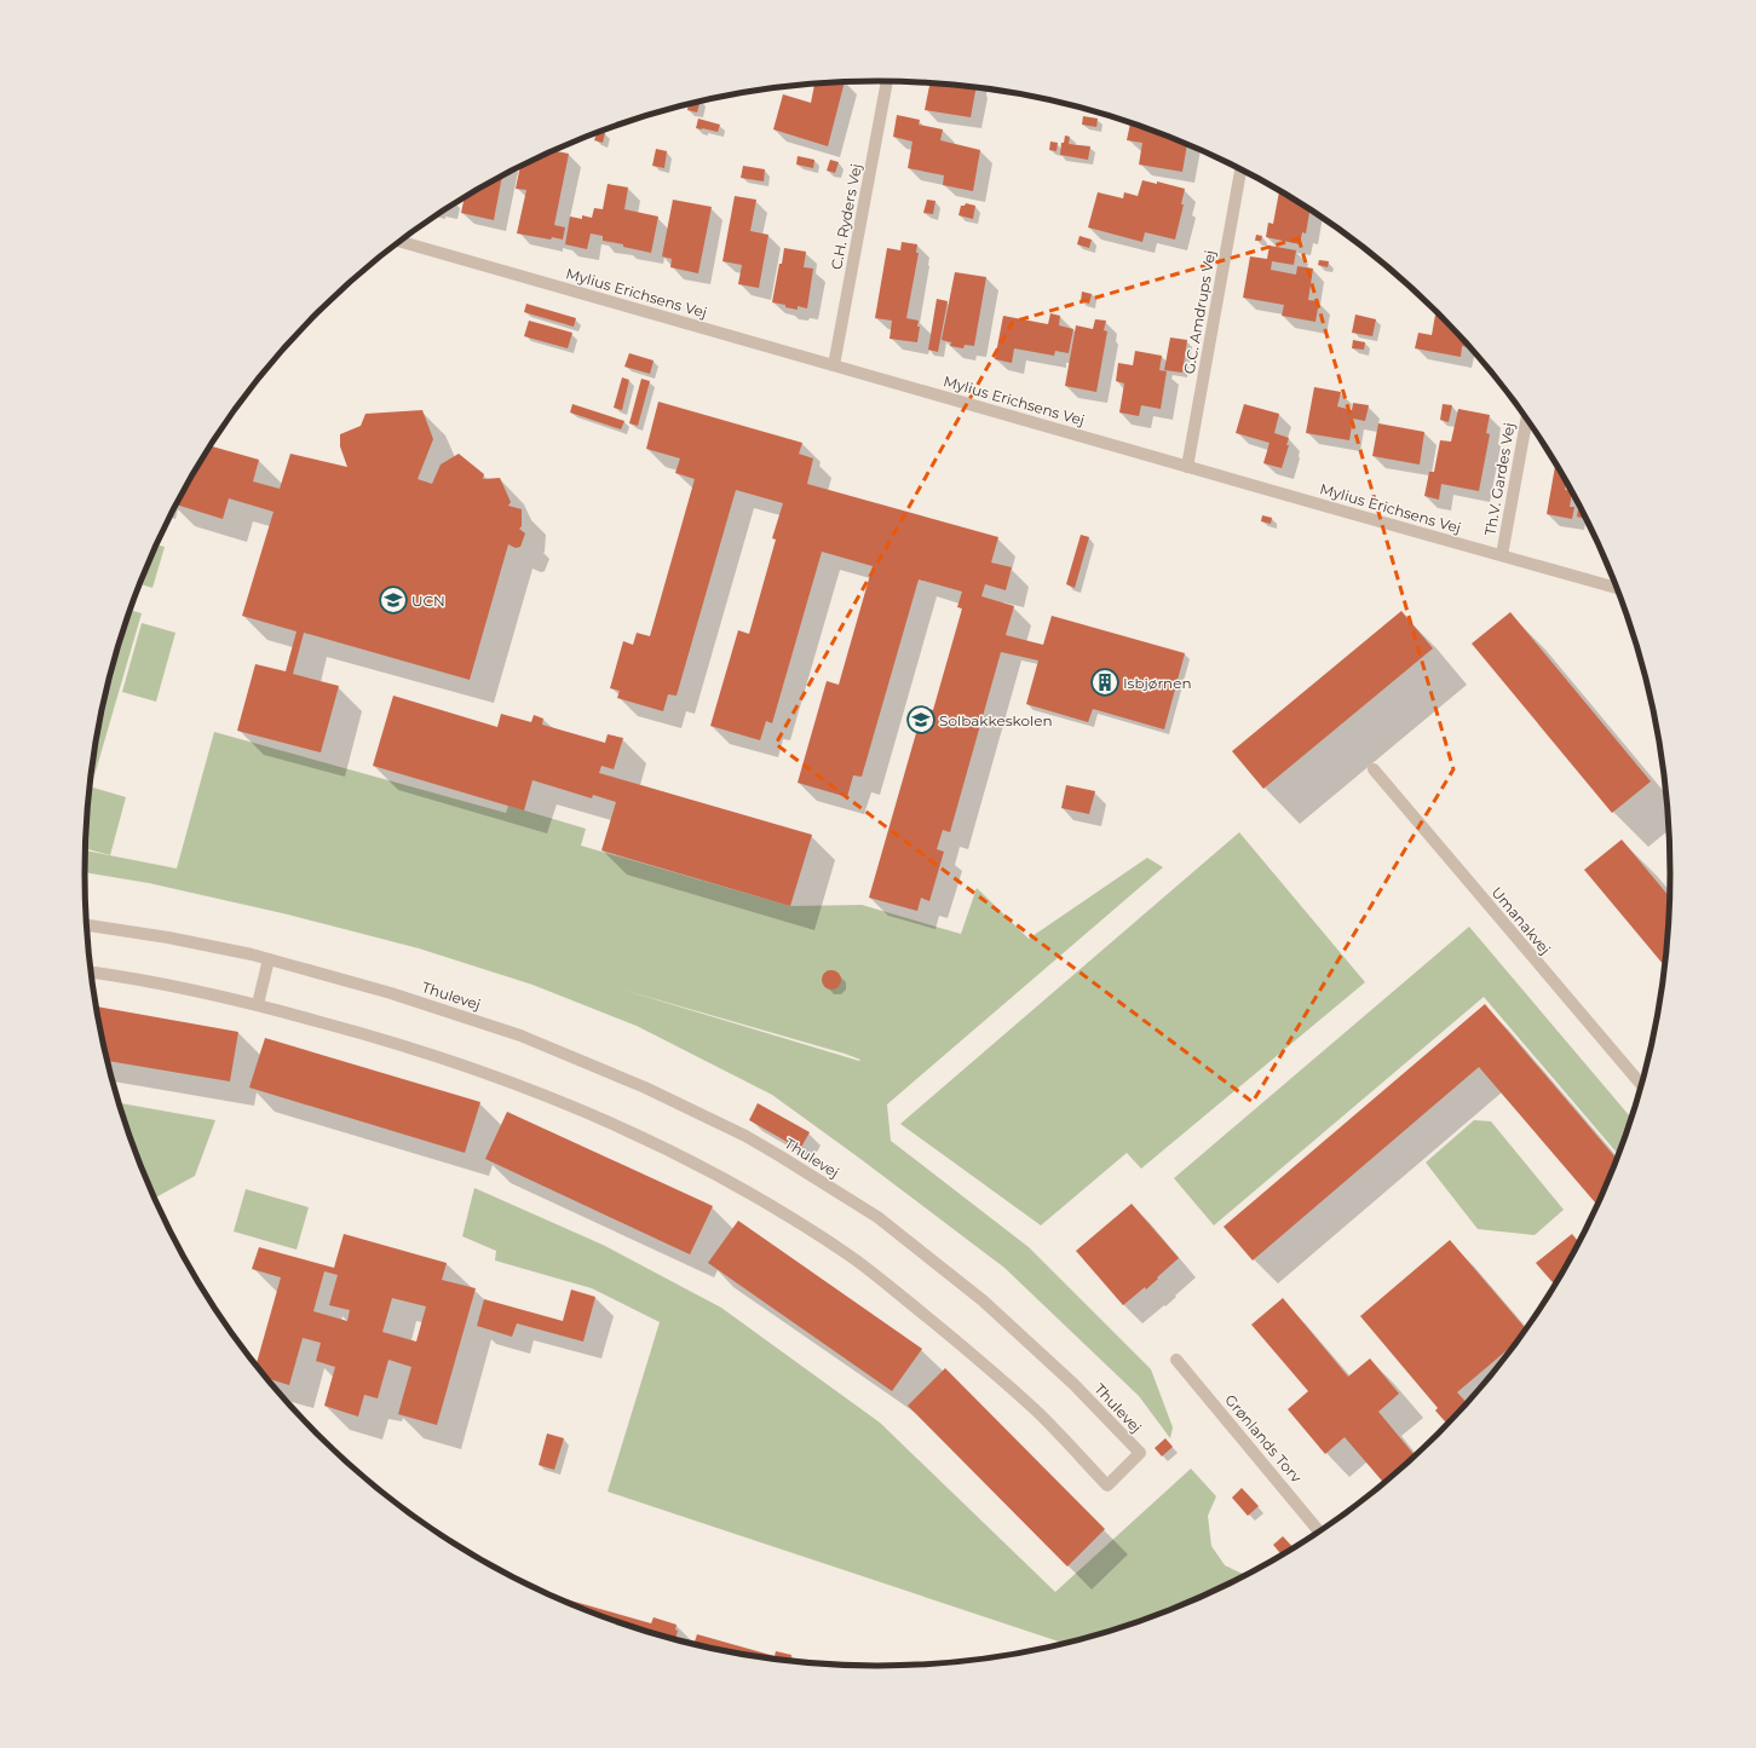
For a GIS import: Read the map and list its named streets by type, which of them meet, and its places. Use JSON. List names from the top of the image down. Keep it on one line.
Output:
{"streets":{"street":["C.H. Ryders Vej","Mylius Erichsens Vej","G.C. Amdrups Vej","Th.V. Gardes Vej","Umanakvej","Thulevej","Grønlands Torv"]},"crossings":[["C.H. Ryders Vej","Mylius Erichsens Vej"],["Mylius Erichsens Vej","G.C. Amdrups Vej"],["Mylius Erichsens Vej","Th.V. Gardes Vej"]],"places":{"school or university":["UCN","Solbakkeskolen"],"building":["Isbjørnen"]}}
